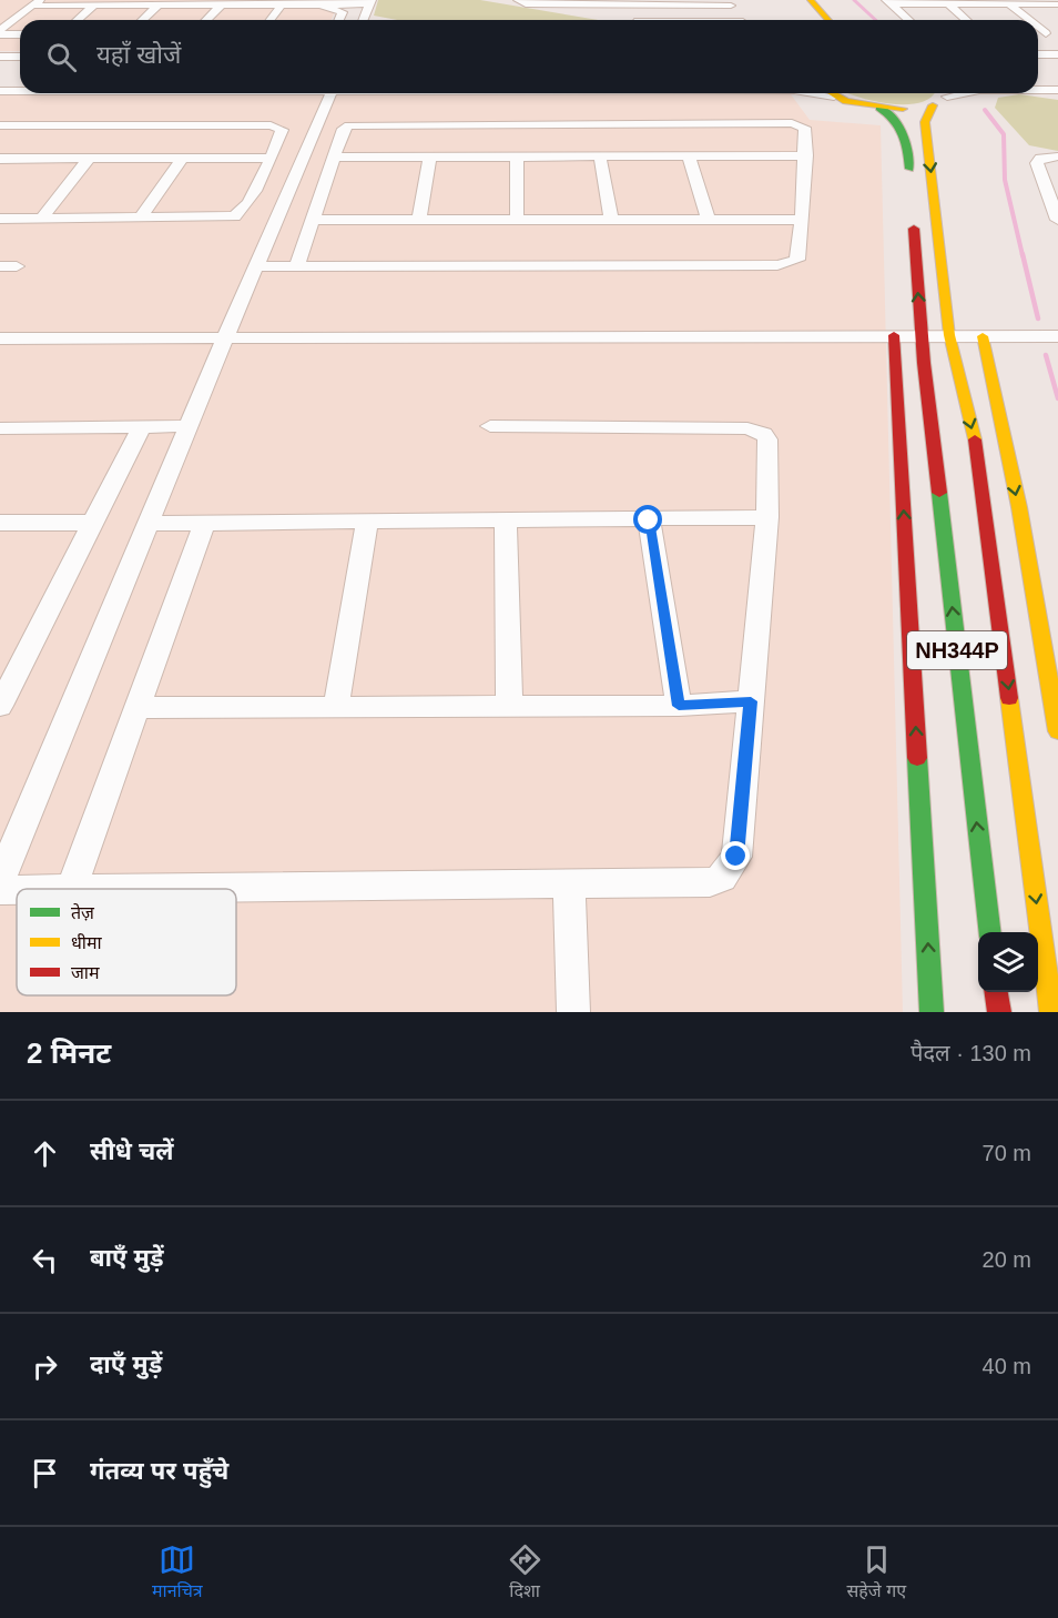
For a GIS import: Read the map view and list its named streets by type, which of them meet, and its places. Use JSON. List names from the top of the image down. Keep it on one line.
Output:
{"streets":{"main road":["NH344P"]},"legend":["तेज़","धीमा","जाम"],"page":{"search":"यहाँ खोजें","heading":["2 मिनट","पैदल · 130 m"],"list":[["सीधे चलें","70 m"],["बाएँ मुड़ें","20 m"],["दाएँ मुड़ें","40 m"],"गंतव्य पर पहुँचे"],"nav":["मानचित्र","दिशा","सहेजे गए"]}}
